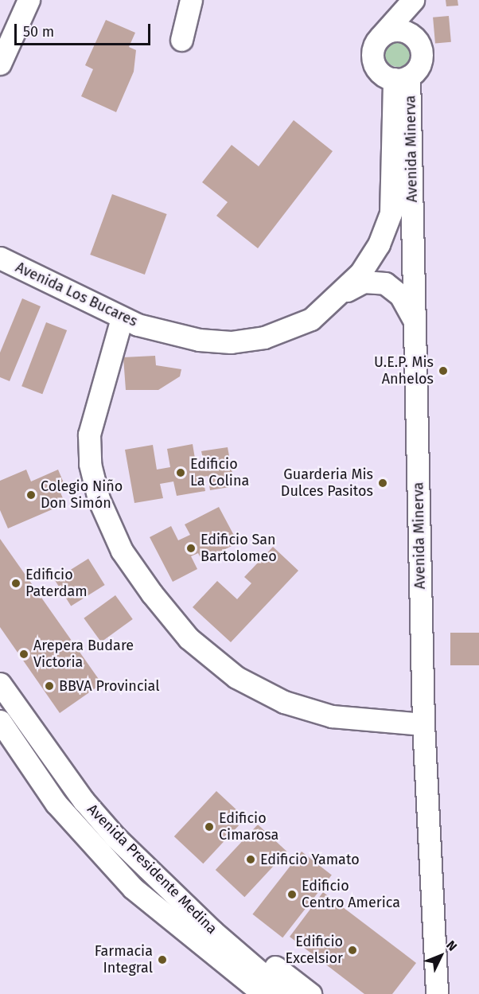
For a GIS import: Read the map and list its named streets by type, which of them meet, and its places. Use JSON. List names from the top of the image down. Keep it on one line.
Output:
{"streets":{"street":["Avenida Minerva","Avenida Los Bucares","Avenida Presidente Medina"]},"crossings":[["Avenida Minerva","Avenida Los Bucares"]],"places":["U.E.P. Mis Anhelos","Edificio La Colina","Guarderia Mis Dulces Pasitos","Colegio Niño Don Simón","Edificio San Bartolomeo","Edificio Paterdam","Arepera Budare Victoria","BBVA Provincial","Edificio Cimarosa","Edificio Yamato","Edificio Centro America","Edificio Excelsior","Farmacia Integral"],"scale_bar":"50 m","north":"top right"}
